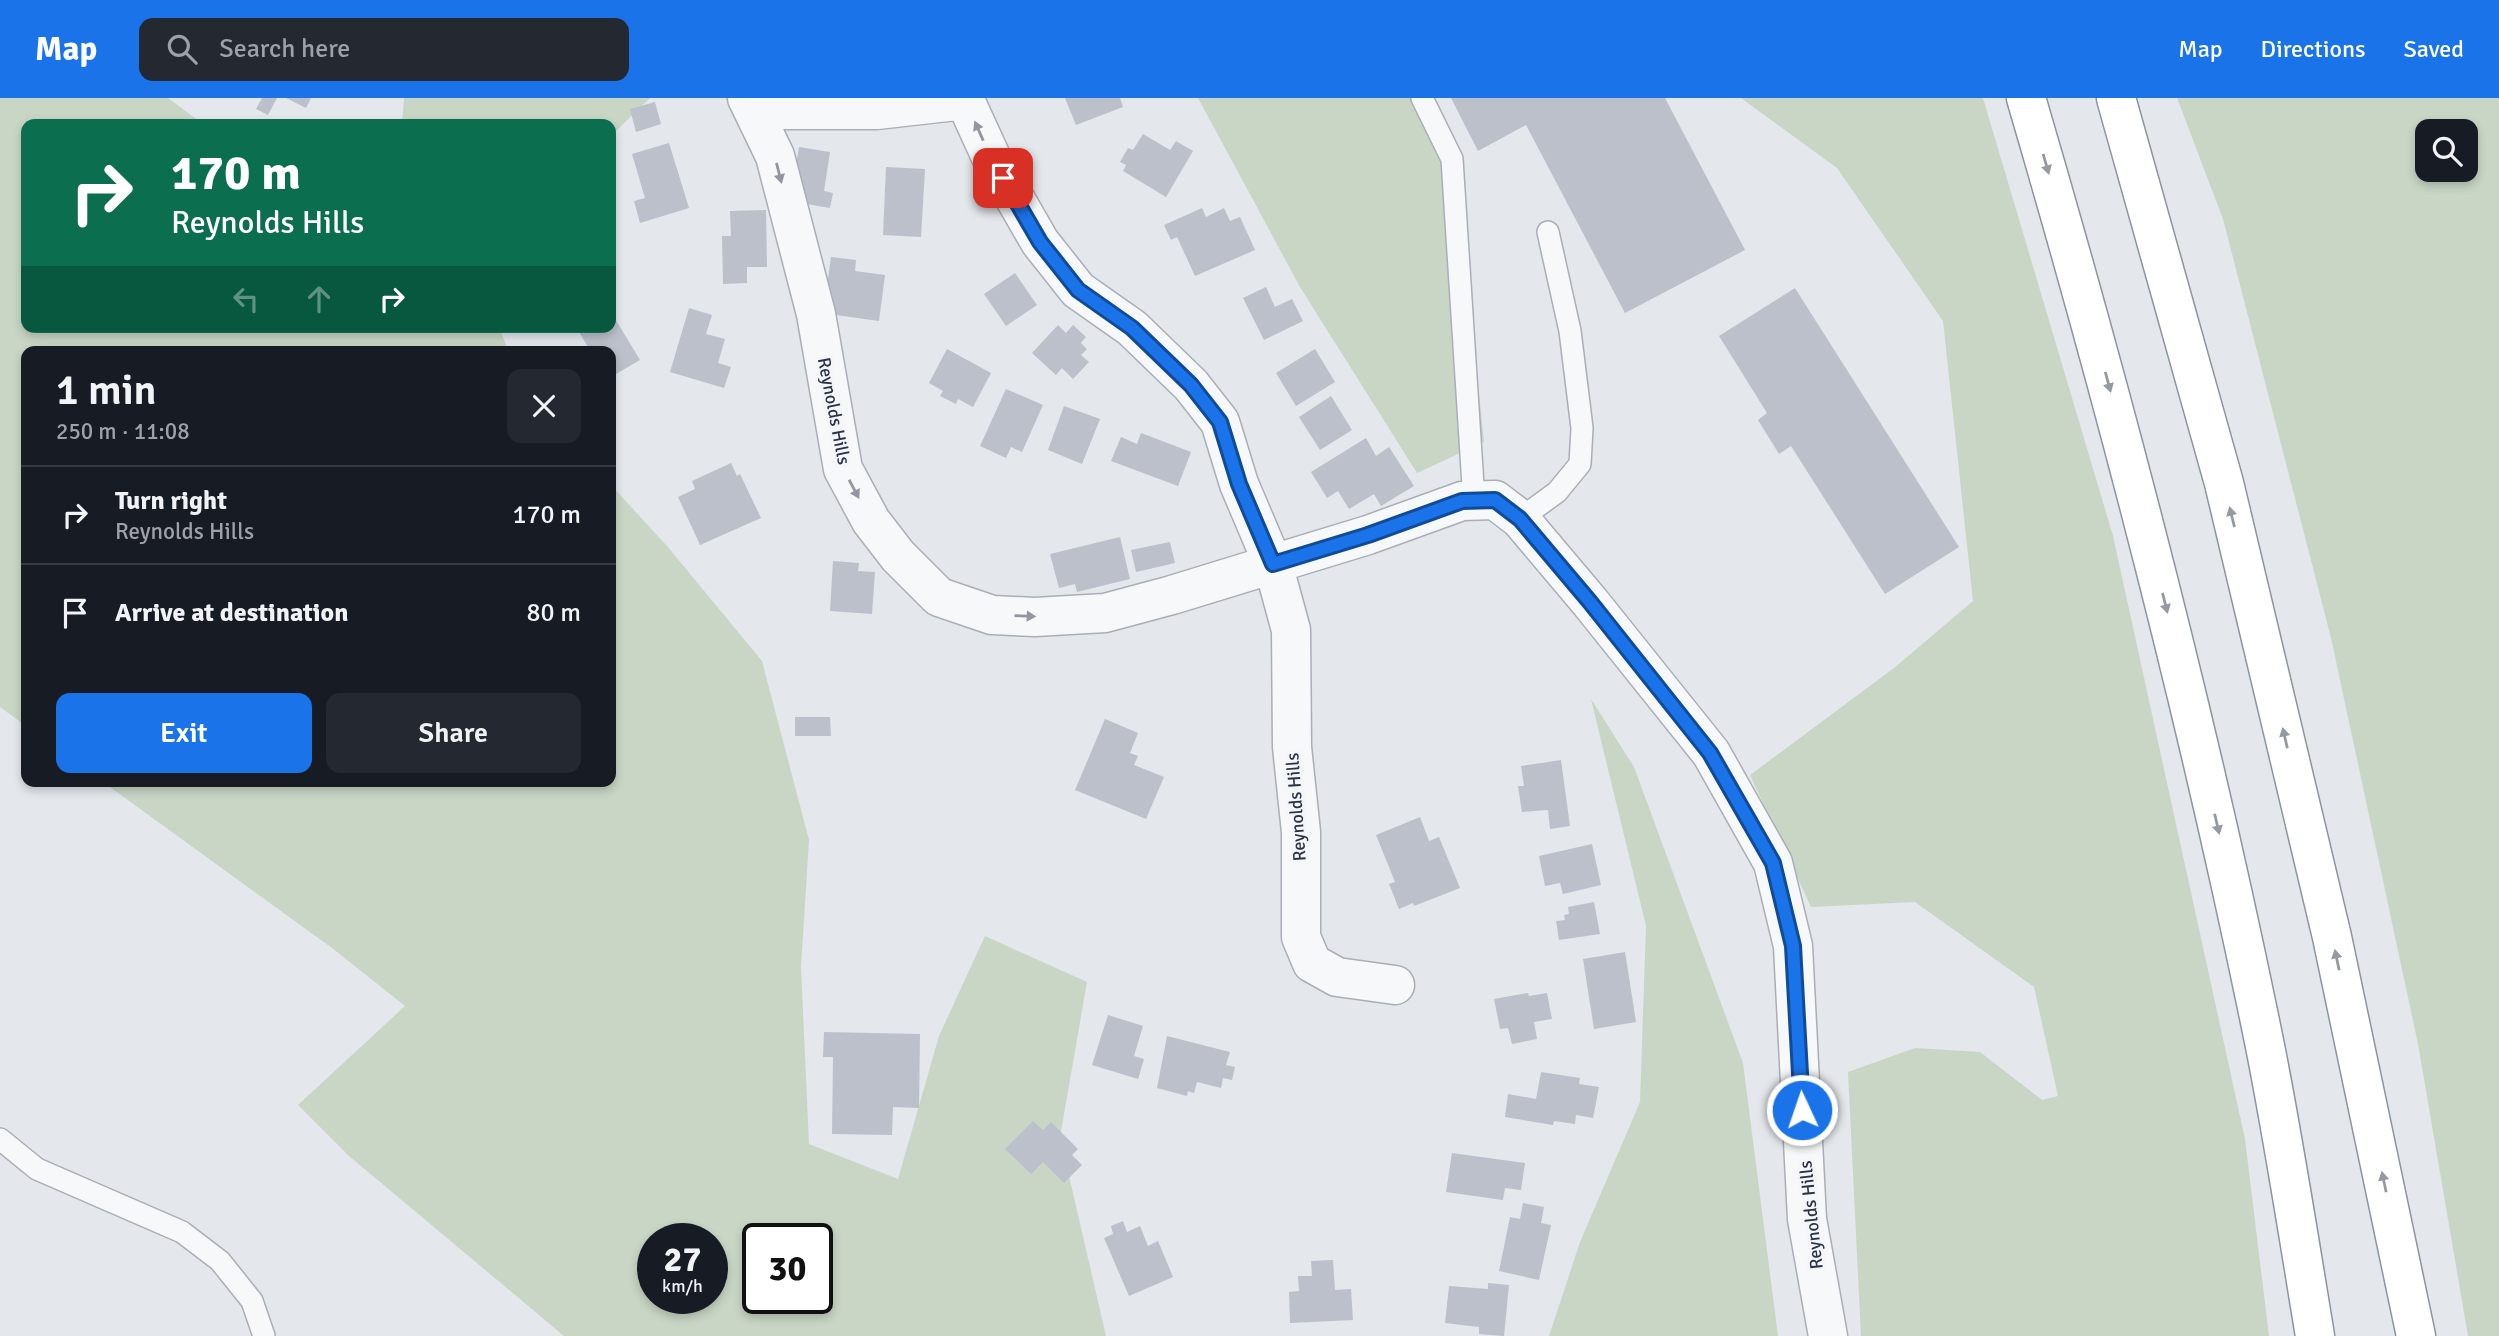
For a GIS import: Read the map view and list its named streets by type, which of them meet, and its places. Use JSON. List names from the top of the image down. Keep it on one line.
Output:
{"streets":{"street":["Reynolds Hills"]},"page":{"header":"Map","search":"Search here","nav":["Map","Directions","Saved"],"turn":["170 m","Reynolds Hills"],"heading":["1 min","250 m · 11:08"],"list":[{"name":"Turn right","note":"Reynolds Hills","value":"170 m"},{"name":"Arrive at destination","value":"80 m"}],"buttons":["Exit","Share"],"speed":"27 km/h","limit":"30"}}
